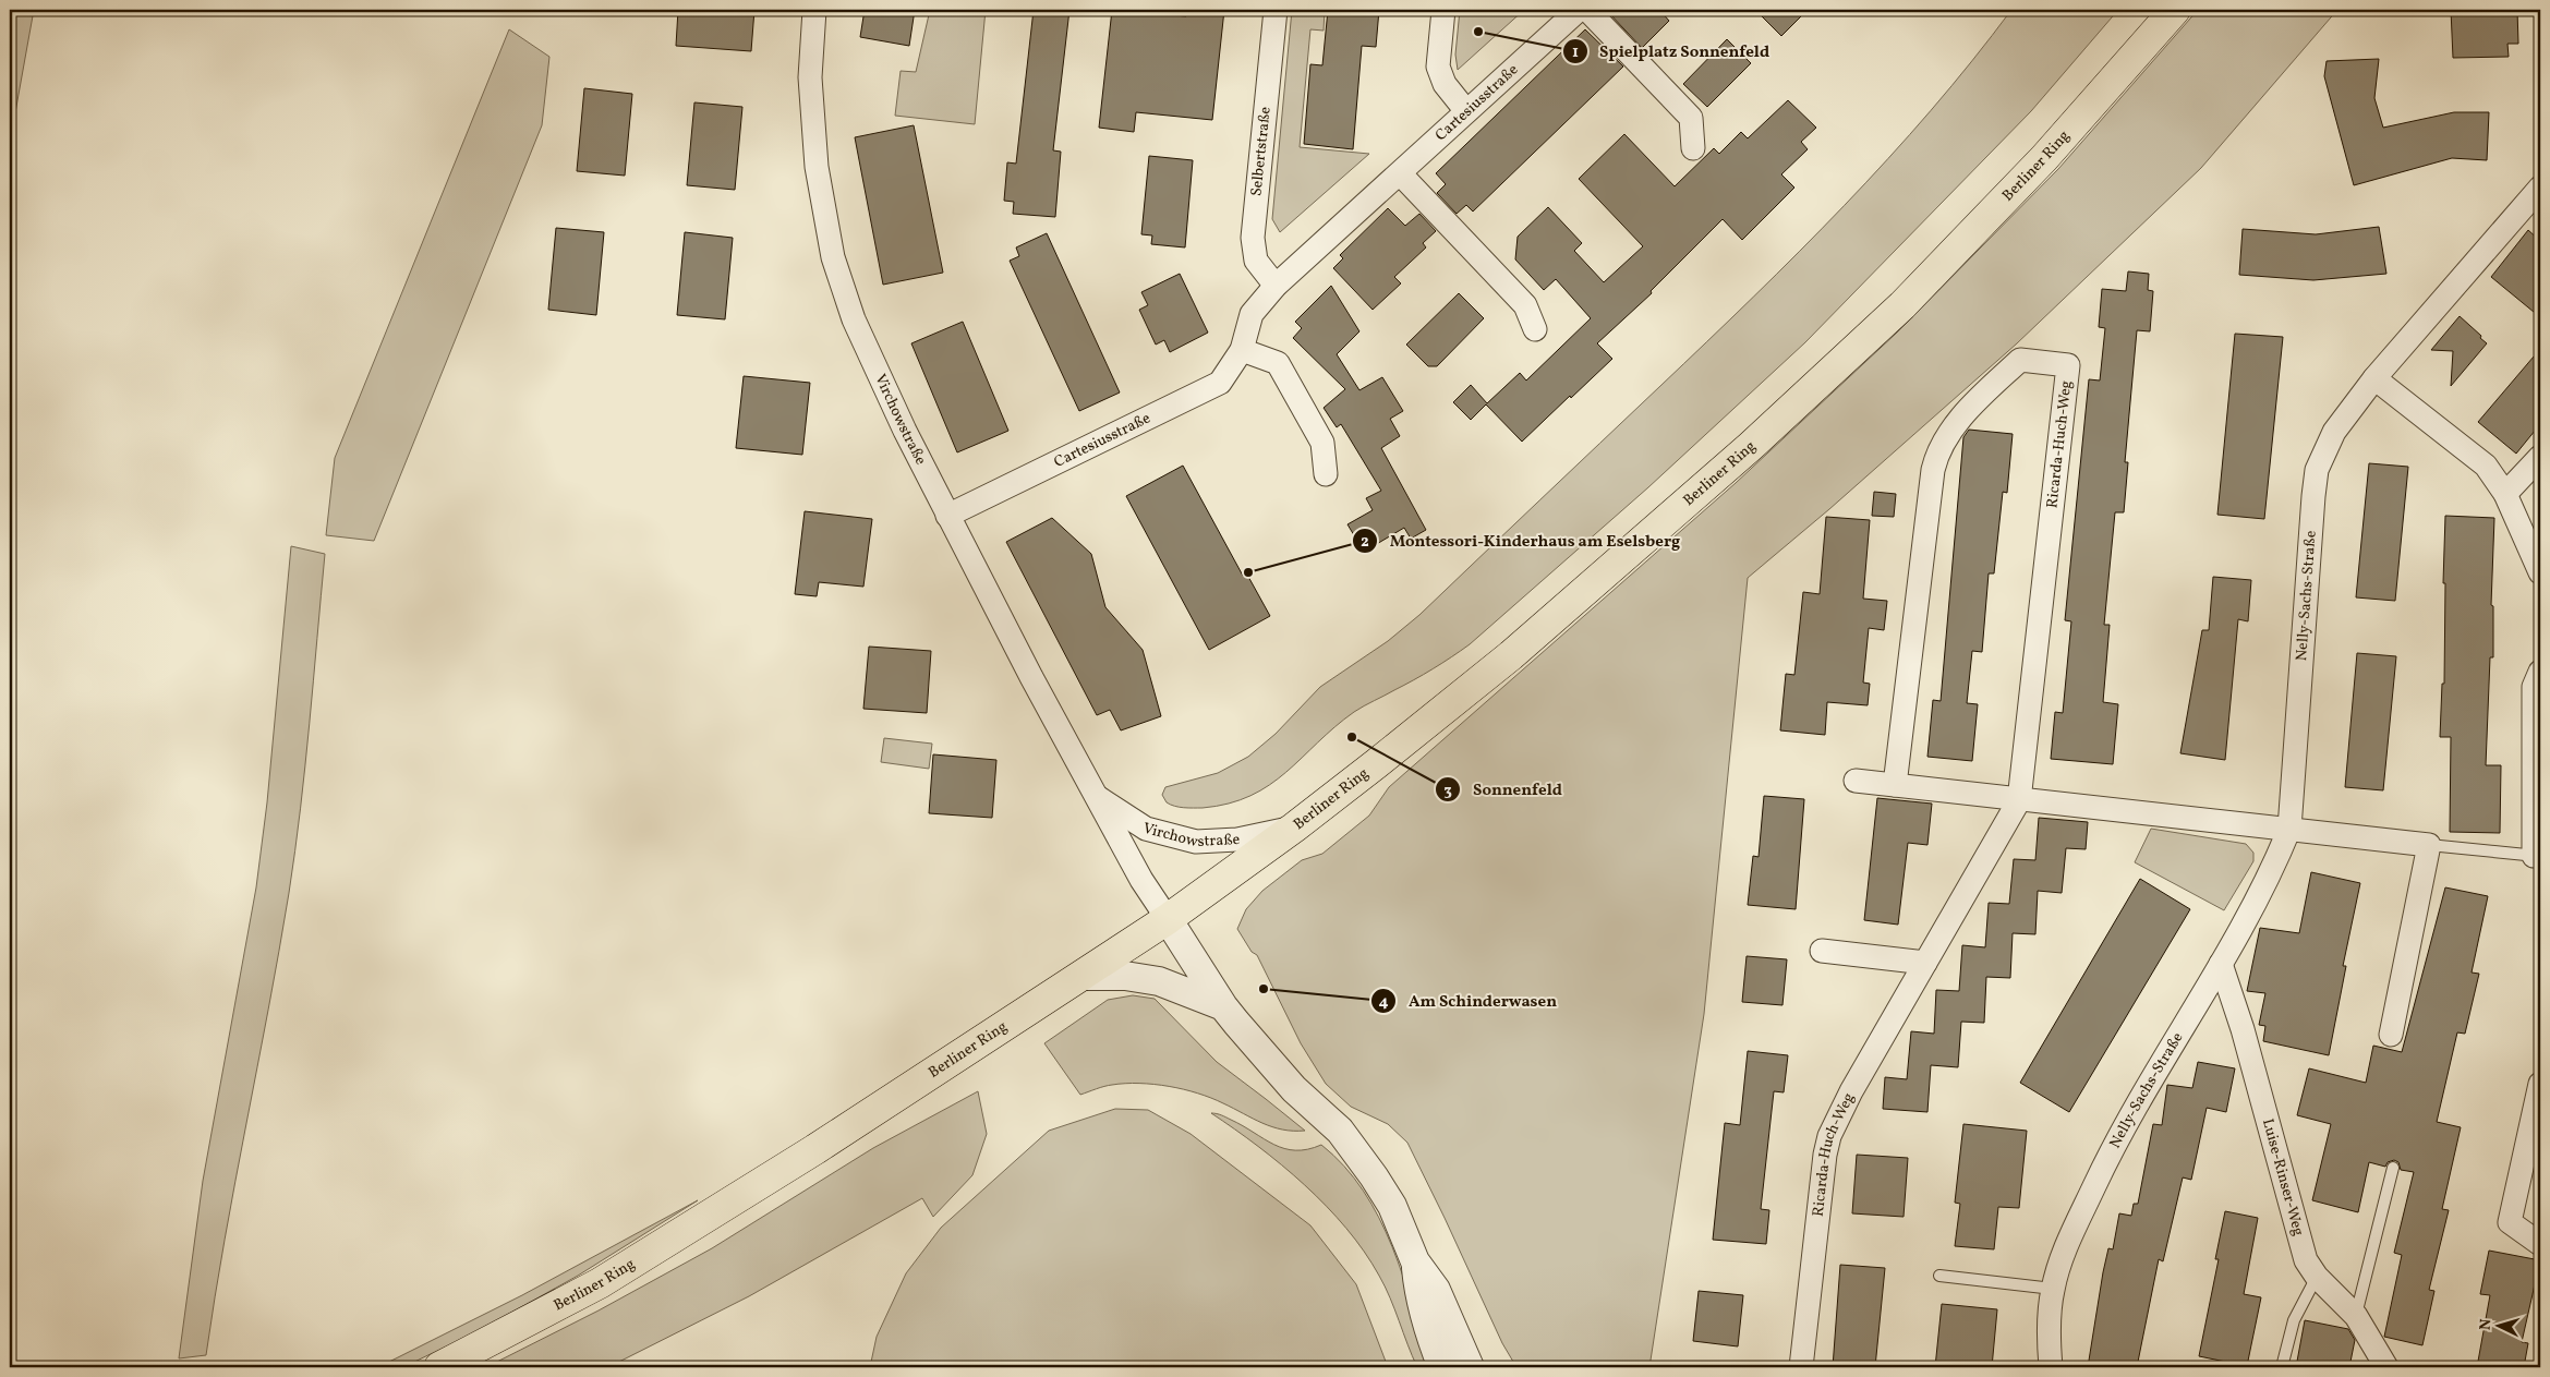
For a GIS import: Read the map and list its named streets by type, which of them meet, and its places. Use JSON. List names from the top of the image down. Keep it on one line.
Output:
{"streets":{"main road":["Berliner Ring"],"street":["Cartesiusstraße","Selbertstraße","Virchowstraße","Ricarda-Huch-Weg","Nelly-Sachs-Straße","Luise-Rinser-Weg"]},"crossings":[["Cartesiusstraße","Selbertstraße"],["Cartesiusstraße","Virchowstraße"],["Berliner Ring","Virchowstraße"],["Nelly-Sachs-Straße","Luise-Rinser-Weg"]],"places":["Spielplatz Sonnenfeld","Montessori-Kinderhaus am Eselsberg","Sonnenfeld","Am Schinderwasen"],"north":"left"}
